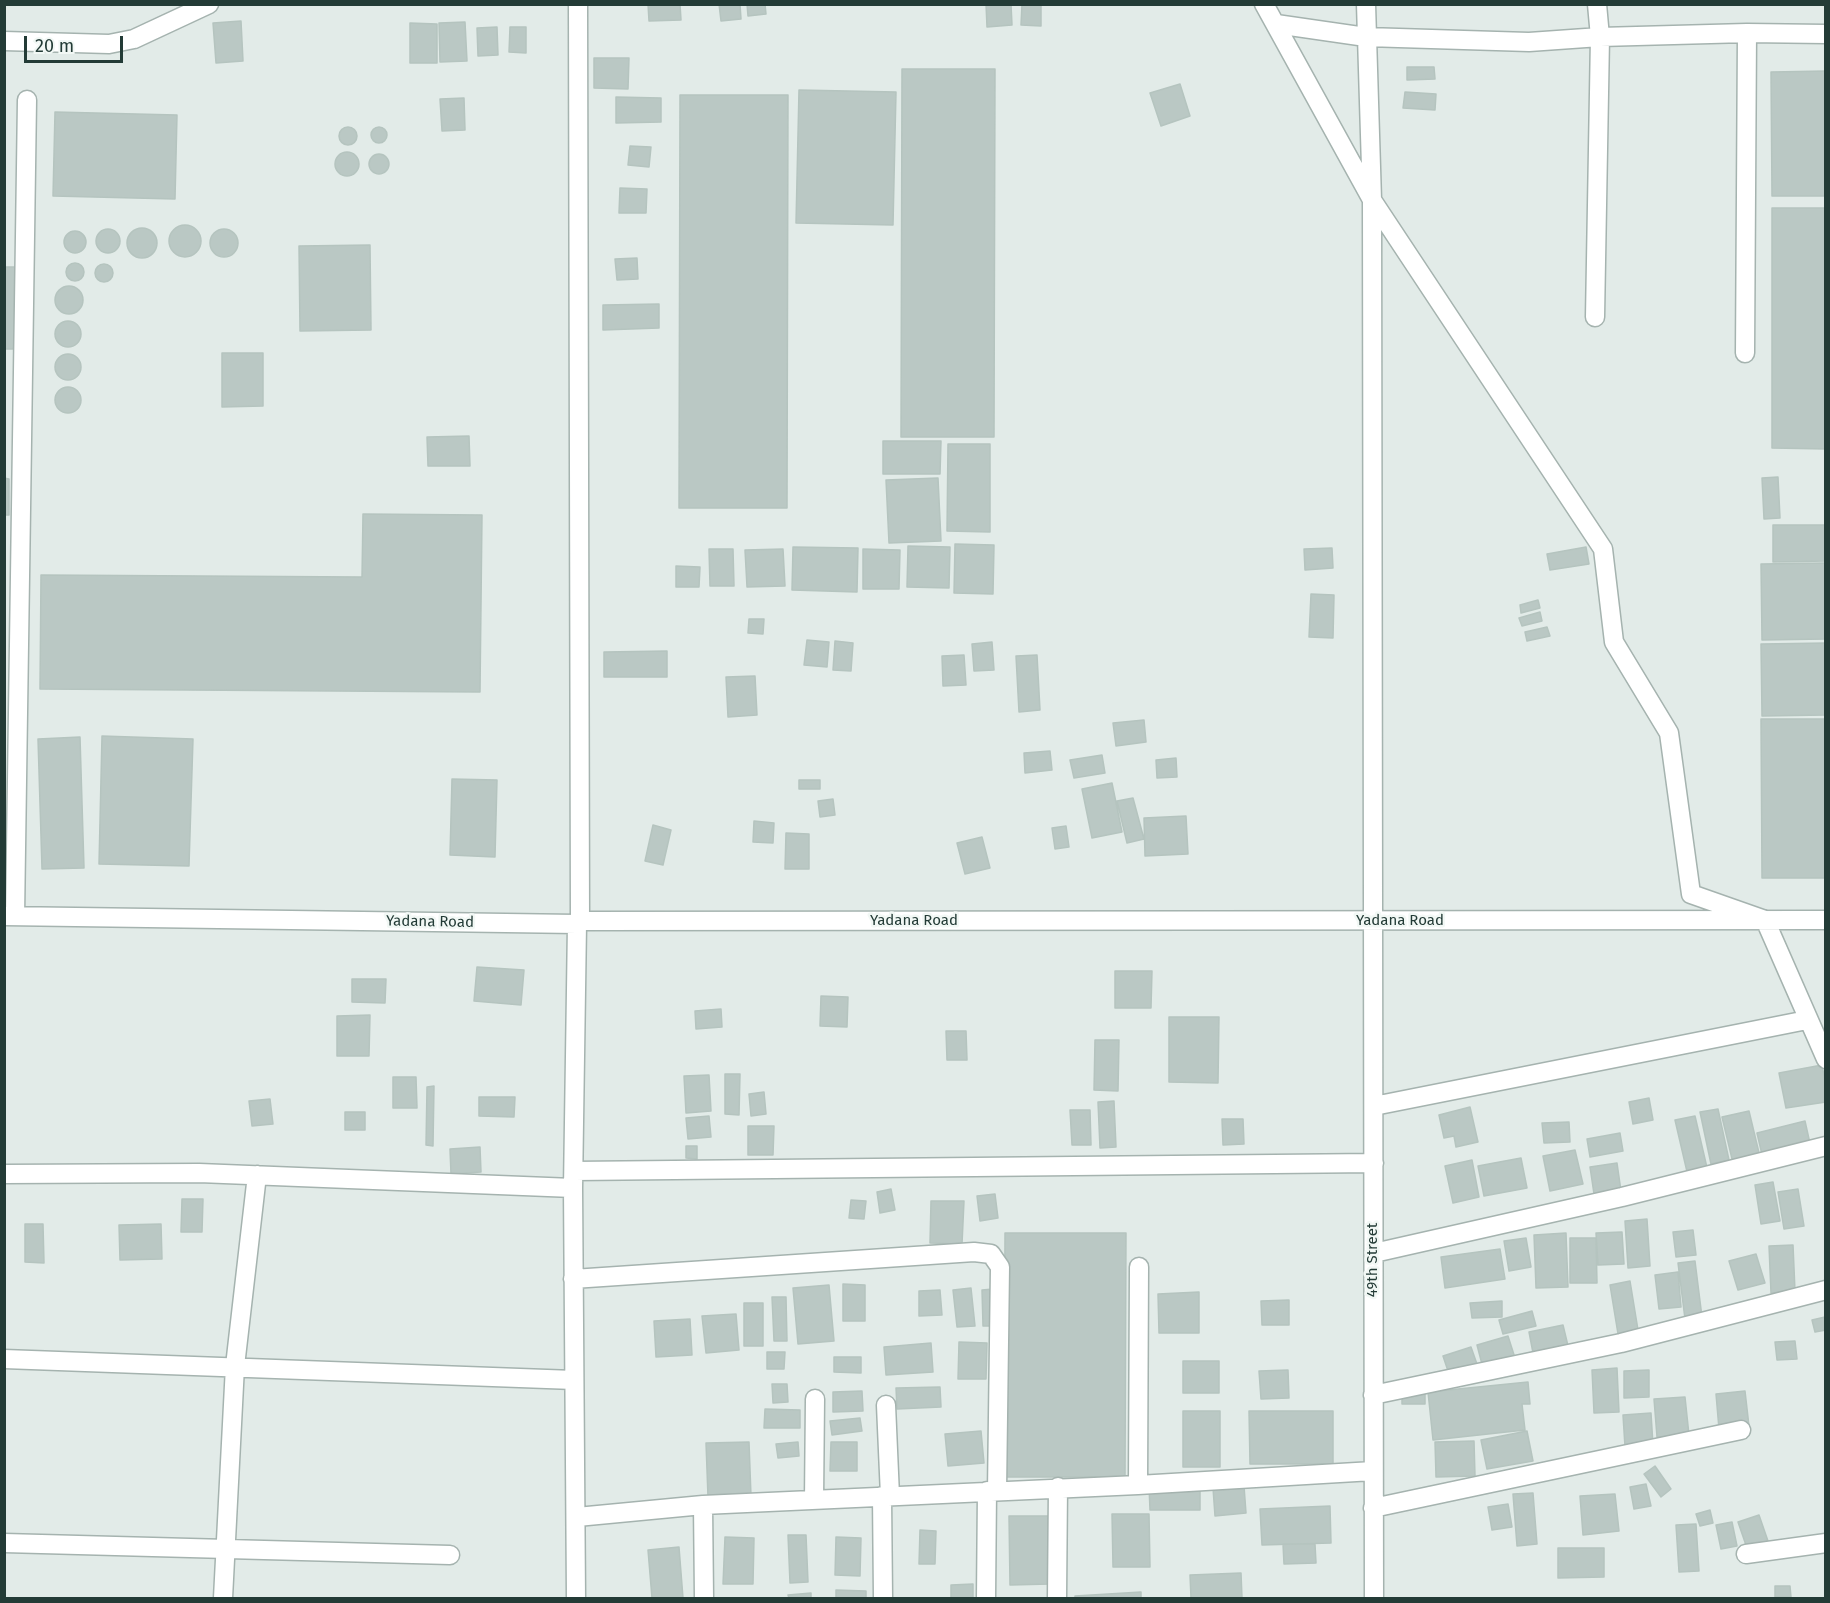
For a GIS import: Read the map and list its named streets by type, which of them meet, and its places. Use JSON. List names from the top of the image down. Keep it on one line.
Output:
{"streets":{"street":["Yadana Road","49th Street"]},"crossings":[["Yadana Road","49th Street"]],"scale_bar":"20 m"}
